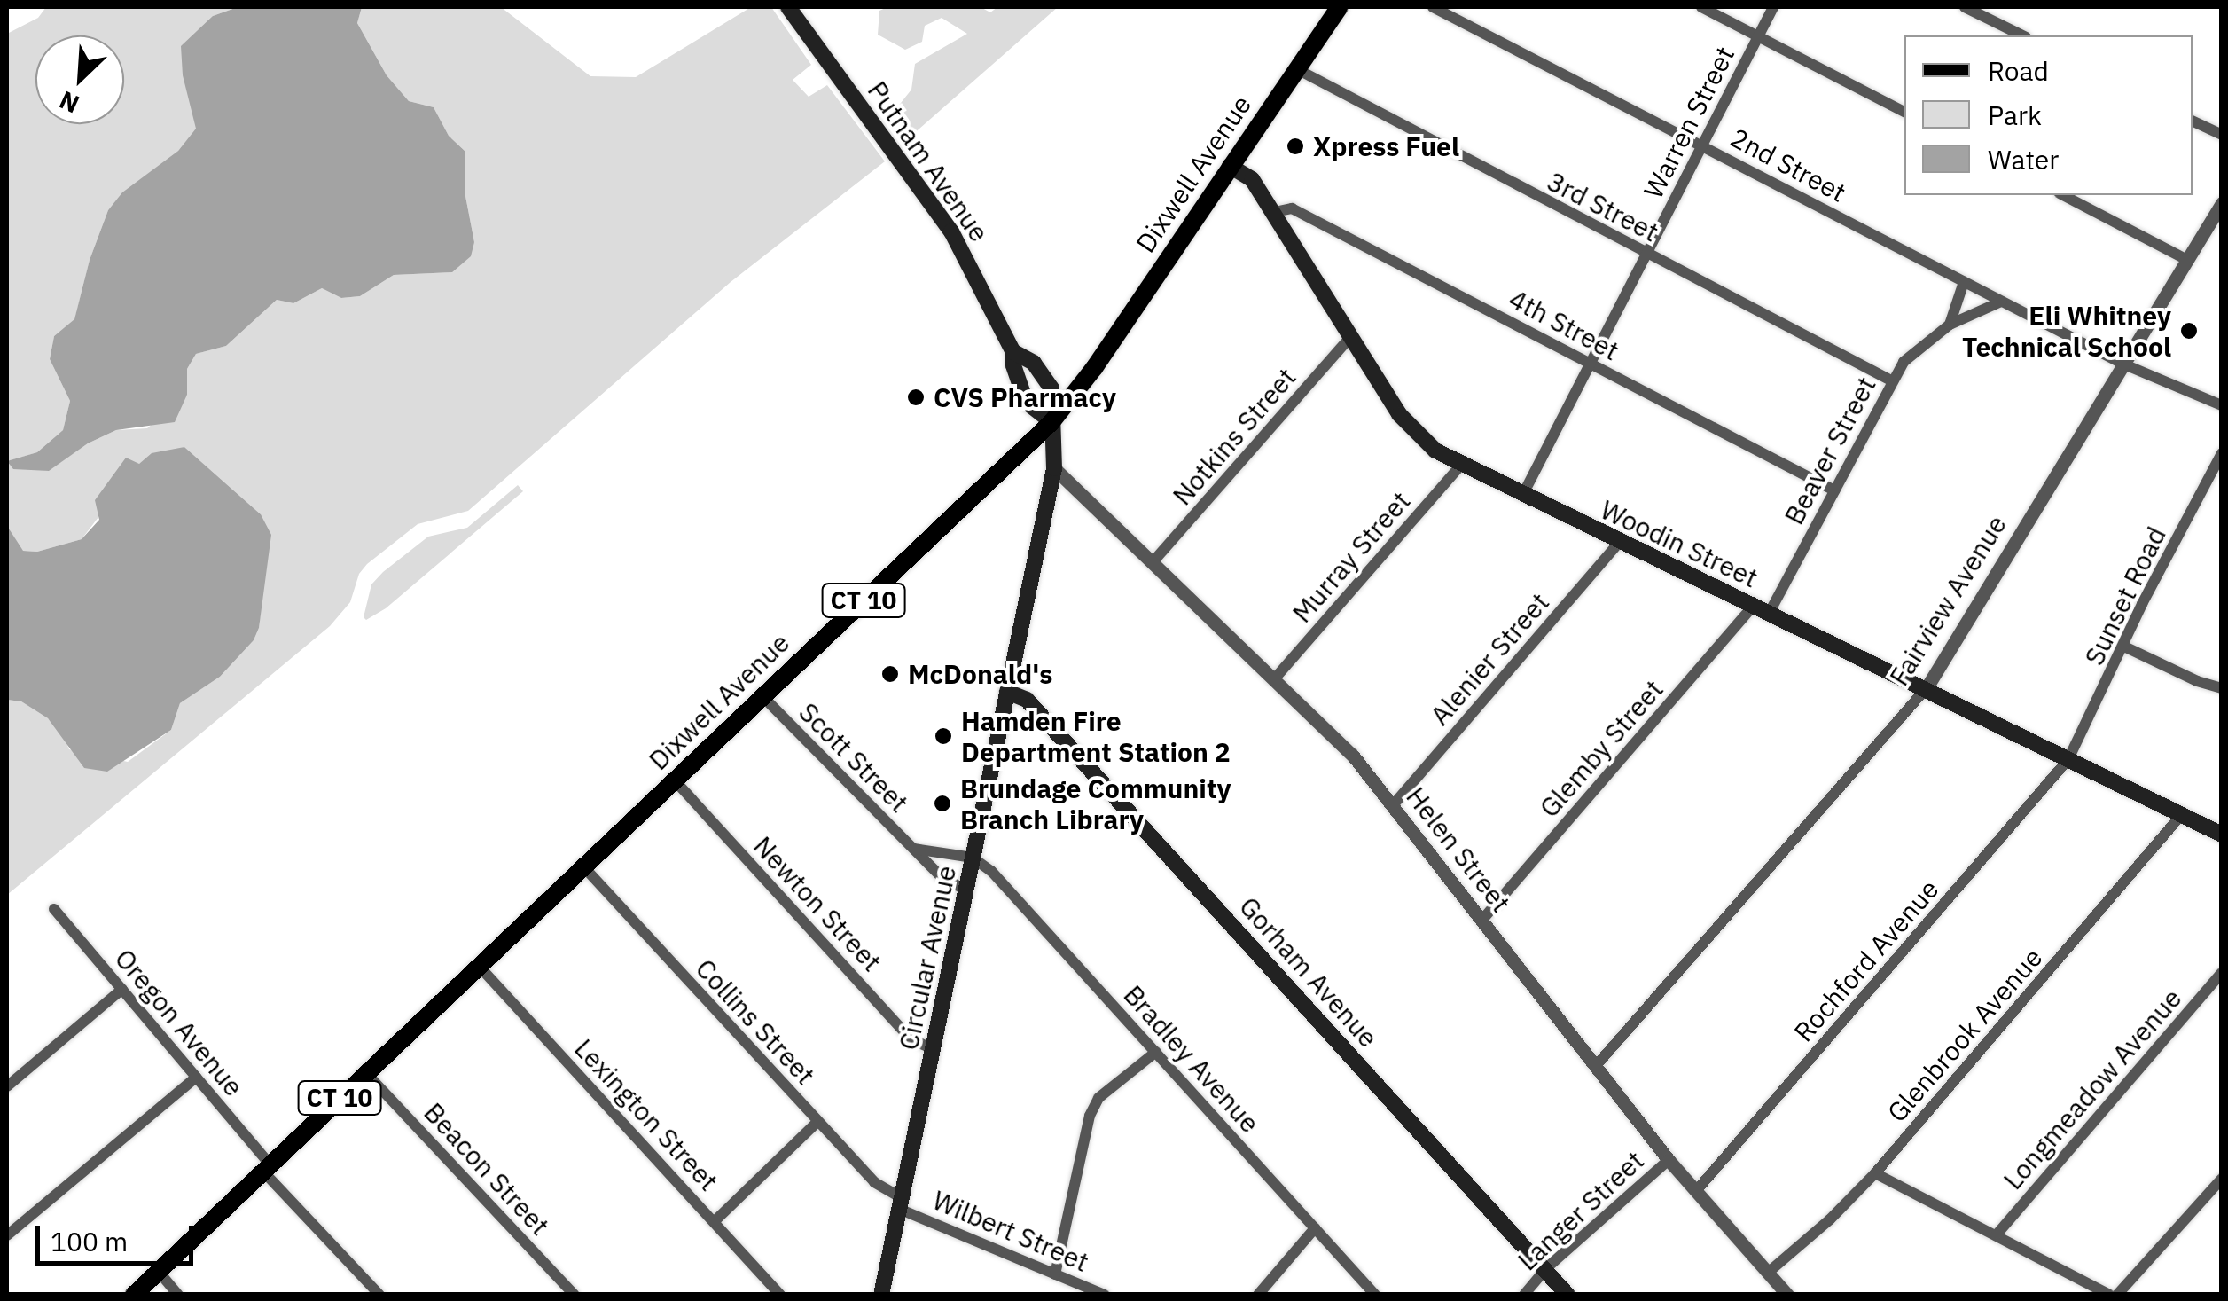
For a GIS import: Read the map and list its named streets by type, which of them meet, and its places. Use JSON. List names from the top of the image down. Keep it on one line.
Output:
{"streets":{"main road":["Putnam Avenue","Dixwell Avenue","Woodin Street","CT 10","Circular Avenue","Gorham Avenue"],"street":["Warren Street","2nd Street","3rd Street","4th Street","Notkins Street","Beaver Street","Murray Street","Sunset Road","Fairview Avenue","Alenier Street","Glemby Street","Scott Street","Helen Street","Newton Street","Rochford Avenue","Collins Street","Oregon Avenue","Glenbrook Avenue","Bradley Avenue","Longmeadow Avenue","Lexington Street","Beacon Street","Langer Street","Wilbert Street"]},"crossings":[["Warren Street","2nd Street"],["Warren Street","3rd Street"],["Warren Street","4th Street"],["Warren Street","Woodin Street"],["Putnam Avenue","Dixwell Avenue"],["Putnam Avenue","Circular Avenue"],["2nd Street","Beaver Street"],["2nd Street","Fairview Avenue"],["Dixwell Avenue","3rd Street"],["Dixwell Avenue","Woodin Street"],["Dixwell Avenue","Scott Street"],["Dixwell Avenue","Newton Street"],["Dixwell Avenue","Circular Avenue"],["Dixwell Avenue","Collins Street"],["Dixwell Avenue","Oregon Avenue"],["Dixwell Avenue","Lexington Street"],["Dixwell Avenue","Beacon Street"],["3rd Street","Beaver Street"],["4th Street","Beaver Street"],["4th Street","Woodin Street"],["Notkins Street","Woodin Street"],["Notkins Street","Helen Street"],["Beaver Street","Woodin Street"],["Beaver Street","Glemby Street"],["Woodin Street","Murray Street"],["Woodin Street","Sunset Road"],["Woodin Street","Fairview Avenue"],["Woodin Street","Alenier Street"],["Woodin Street","Glemby Street"],["Woodin Street","Rochford Avenue"],["Woodin Street","Glenbrook Avenue"],["Murray Street","Helen Street"],["Sunset Road","Rochford Avenue"],["Fairview Avenue","Helen Street"],["Alenier Street","Helen Street"],["Glemby Street","Helen Street"],["Scott Street","Circular Avenue"],["Scott Street","Bradley Avenue"],["Helen Street","Circular Avenue"],["Helen Street","Rochford Avenue"],["Helen Street","Glenbrook Avenue"],["Helen Street","Langer Street"],["Newton Street","Circular Avenue"],["Circular Avenue","Gorham Avenue"],["Circular Avenue","Collins Street"],["Circular Avenue","Bradley Avenue"],["Circular Avenue","Wilbert Street"],["Gorham Avenue","Langer Street"],["Collins Street","Wilbert Street"]],"places":["Xpress Fuel","Eli Whitney Technical School","CVS Pharmacy","McDonald's","Hamden Fire Department Station 2","Brundage Community Branch Library"],"legend":["Road","Park","Water"],"scale_bar":"100 m","north":"bottom left"}
